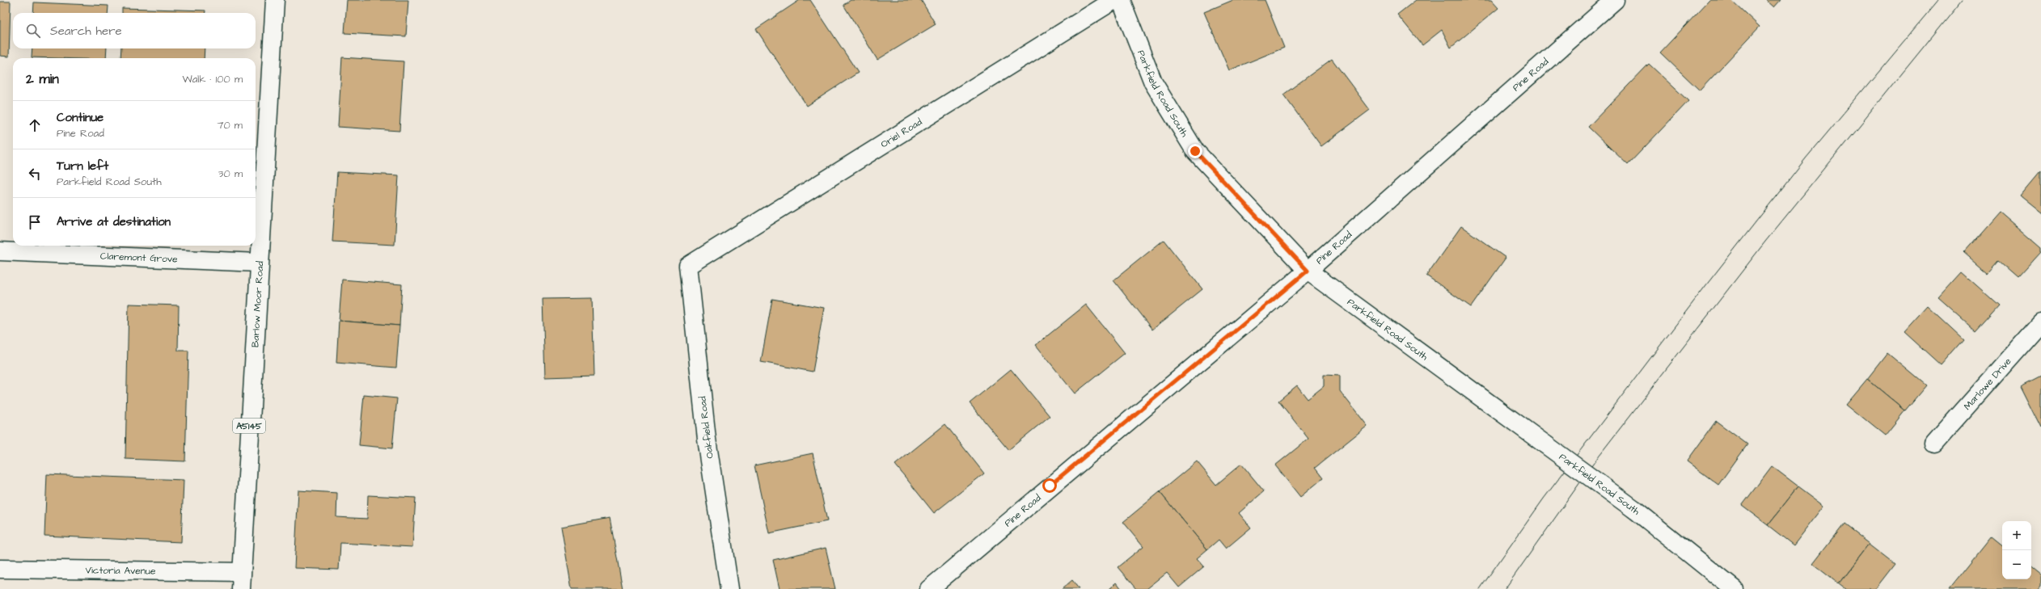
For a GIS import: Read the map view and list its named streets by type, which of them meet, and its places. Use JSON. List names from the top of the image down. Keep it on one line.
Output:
{"streets":{"street":["Pine Road","Parkfield Road South","Oriel Road","Claremont Grove","Barlow Moor Road","Marlowe Drive","A5145","Oakfield Road","Victoria Avenue"]},"crossings":[["Pine Road","Parkfield Road South"],["Oriel Road","Oakfield Road"],["Claremont Grove","Barlow Moor Road"],["Barlow Moor Road","Victoria Avenue"]],"page":{"search":"Search here","heading":["2 min","Walk · 100 m"],"list":[["Continue","Pine Road","70 m"],["Turn left","Parkfield Road South","30 m"],"Arrive at destination"],"map_buttons":["+","−"]}}
